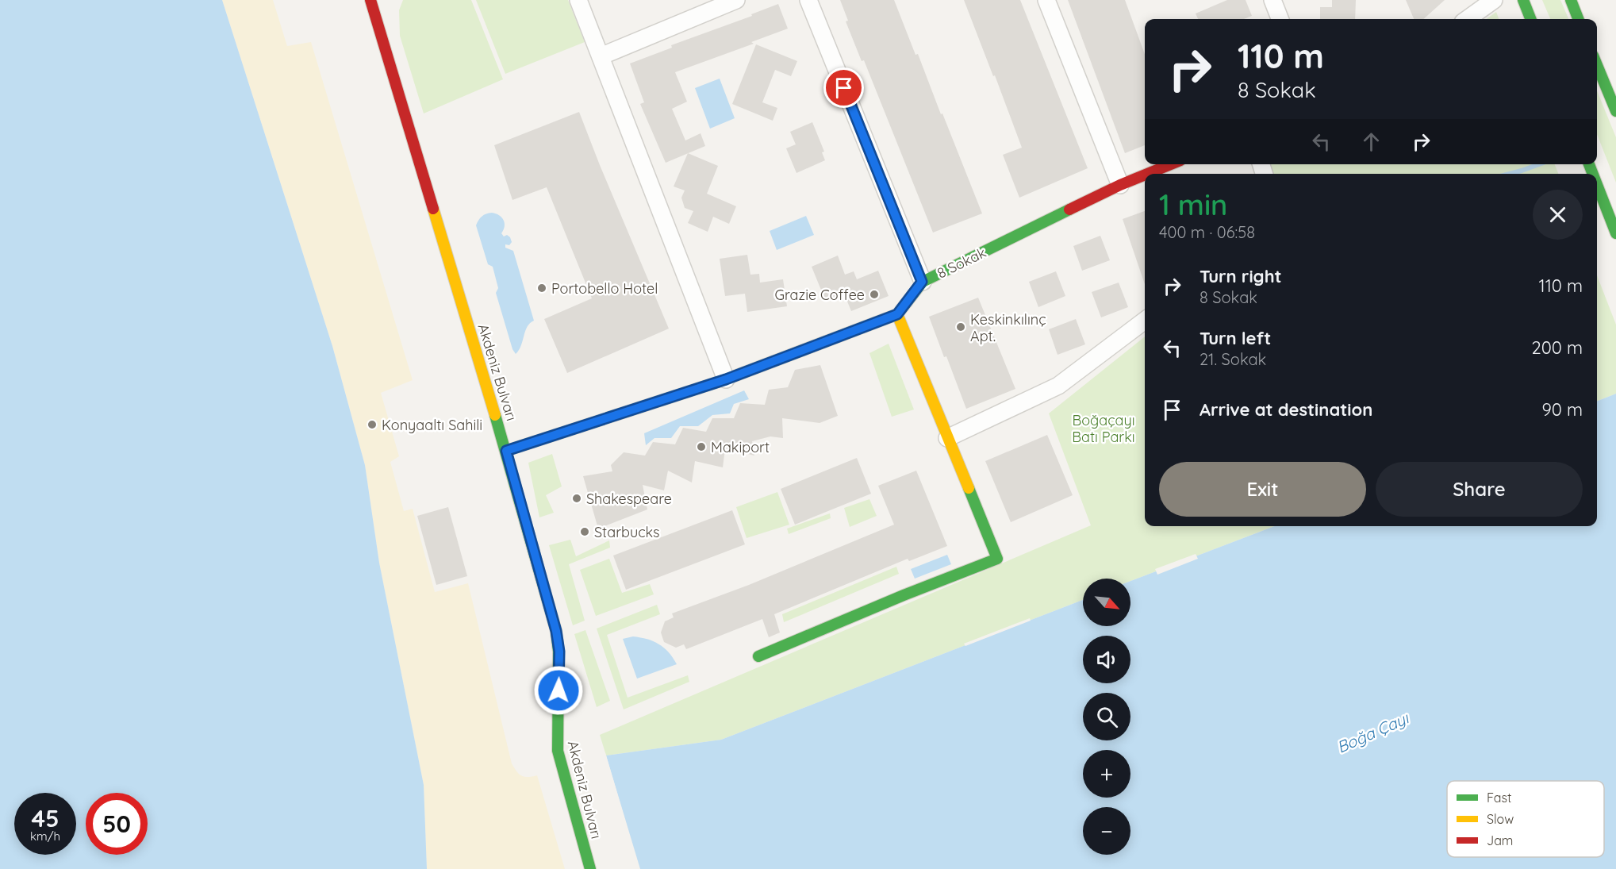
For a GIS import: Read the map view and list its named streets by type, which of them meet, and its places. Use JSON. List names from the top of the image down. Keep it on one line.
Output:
{"streets":{"street":["8 Sokak","Akdeniz Bulvarı"]},"water":["Boğa Çayı"],"parks":["Boğaçayı Batı Parkı"],"places":["Portobello Hotel","Grazie Coffee","Keskinkılınç Apt.","Konyaaltı Sahili","Makiport","Shakespeare","Starbucks"],"legend":["Fast","Slow","Jam"],"north":"bottom right","page":{"turn":["110 m","8 Sokak"],"heading":["1 min","400 m · 06:58"],"list":[{"name":"Turn right","note":"8 Sokak","value":"110 m"},{"name":"Turn left","note":"21. Sokak","value":"200 m"},{"name":"Arrive at destination","value":"90 m"}],"buttons":["Exit","Share"],"map_buttons":["+","−"],"speed":"45 km/h","limit":"50"}}
